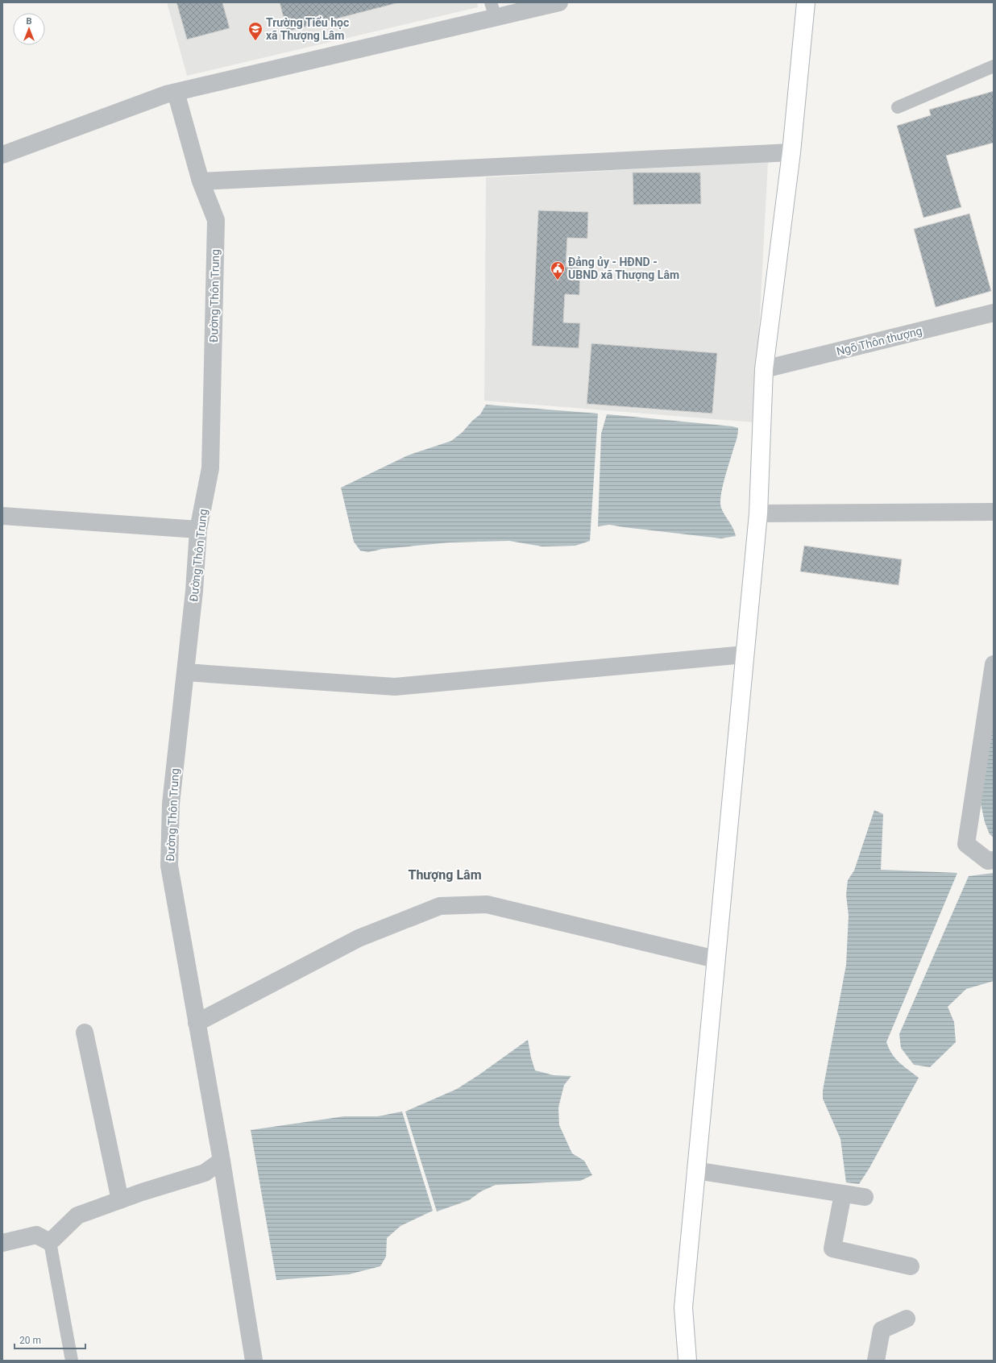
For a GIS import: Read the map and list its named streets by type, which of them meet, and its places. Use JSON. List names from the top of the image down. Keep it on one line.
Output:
{"streets":{"street":["Đường Thôn Trung","Ngõ Thôn thượng"]},"districts":["Thượng Lâm"],"places":{"school or university":["Trường Tiểu học xã Thượng Lâm"],"public building":["Đảng ủy - HĐND - UBND xã Thượng Lâm"]},"scale_bar":"20 m","north":"top"}
